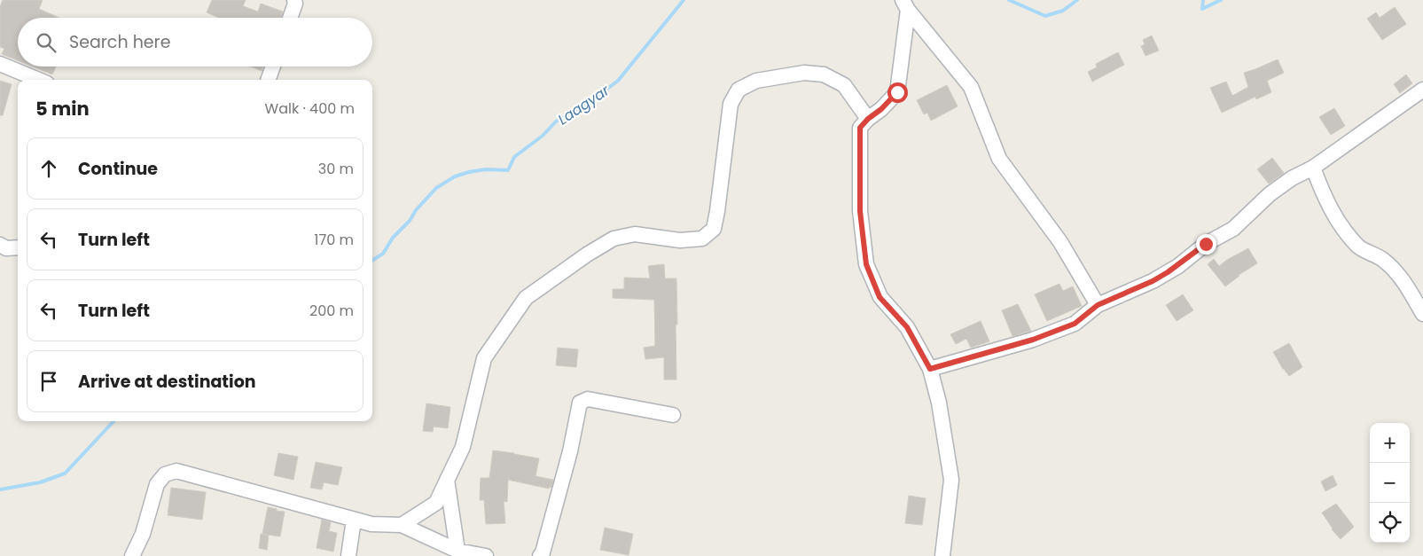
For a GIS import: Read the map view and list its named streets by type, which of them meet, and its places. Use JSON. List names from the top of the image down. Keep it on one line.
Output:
{"water":["Laagyar"],"page":{"search":"Search here","heading":["5 min","Walk · 400 m"],"list":[["Continue","30 m"],["Turn left","170 m"],["Turn left","200 m"],"Arrive at destination"],"map_buttons":["+","−"]}}
